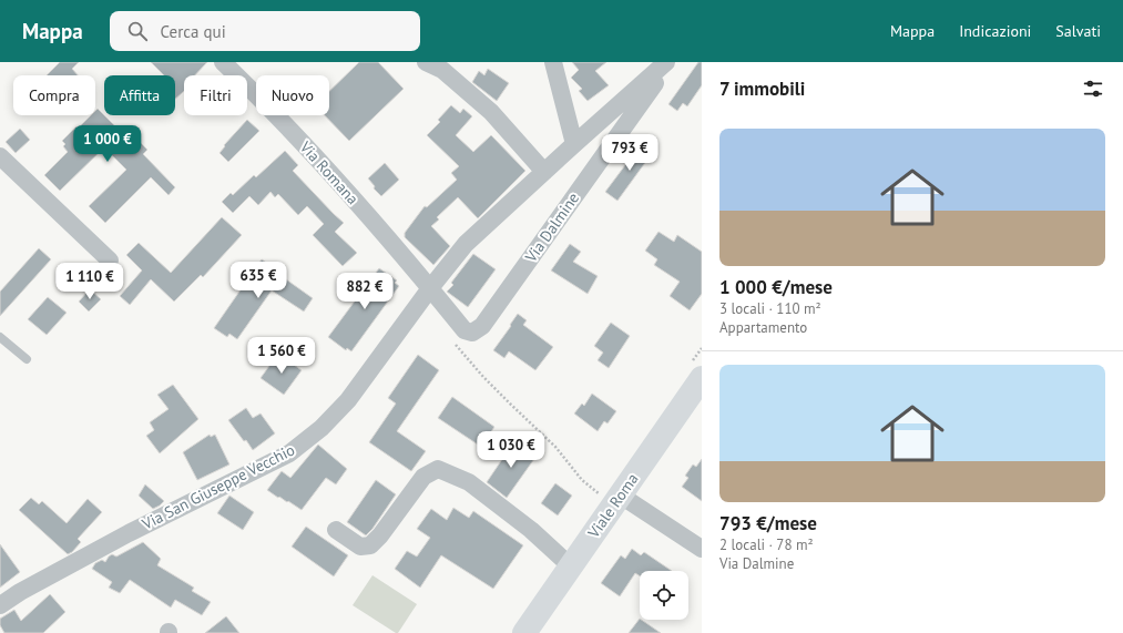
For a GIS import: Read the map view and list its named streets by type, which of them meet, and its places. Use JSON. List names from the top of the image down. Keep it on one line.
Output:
{"streets":{"main road":["Viale Roma"],"street":["Via Romana","Via Dalmine","Via San Giuseppe Vecchio"]},"crossings":[["Via Romana","Via Dalmine"],["Via Romana","Via San Giuseppe Vecchio"],["Via Dalmine","Via San Giuseppe Vecchio"]],"page":{"header":"Mappa","search":"Cerca qui","nav":["Mappa","Indicazioni","Salvati"],"heading":"7 immobili","chip":["Compra","Affitta","Filtri","Nuovo"],"list":[{"name":"1 000 €/mese","note":"3 locali · 110 m² · Appartamento"},{"name":"793 €/mese","note":"2 locali · 78 m² · Via Dalmine"}],"price":["1 000 €","793 €","635 €","1 110 €","882 €","1 560 €","1 030 €"]}}
